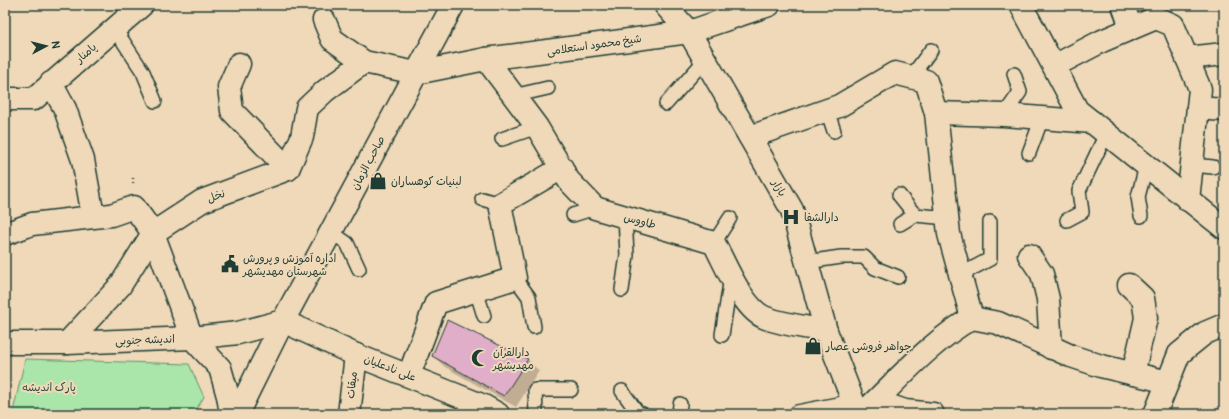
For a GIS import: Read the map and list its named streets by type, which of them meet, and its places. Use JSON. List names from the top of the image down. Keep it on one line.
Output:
{"streets":{"street":["شیخ محمود استعلامی","پامنار","صاحب الزمان","بازار","نخل","طاووس","اندیشه جنوبی","علی نادعلیان","میقات"]},"crossings":[["شیخ محمود استعلامی","صاحب الزمان"],["شیخ محمود استعلامی","بازار"],["شیخ محمود استعلامی","طاووس"],["صاحب الزمان","اندیشه جنوبی"],["صاحب الزمان","علی نادعلیان"],["نخل","اندیشه جنوبی"],["اندیشه جنوبی","علی نادعلیان"],["علی نادعلیان","میقات"]],"parks":["پارک اندیشه"],"places":{"shop":["لبنیات کوهساران","جواهر فروشی عصار"],"hospital":["دارالشفا"],"public building":["اداره آموزش و پرورش شهرستان مهدیشهر"],"mosque":["دارالقرآن مهدیشهر"]},"north":"right"}
